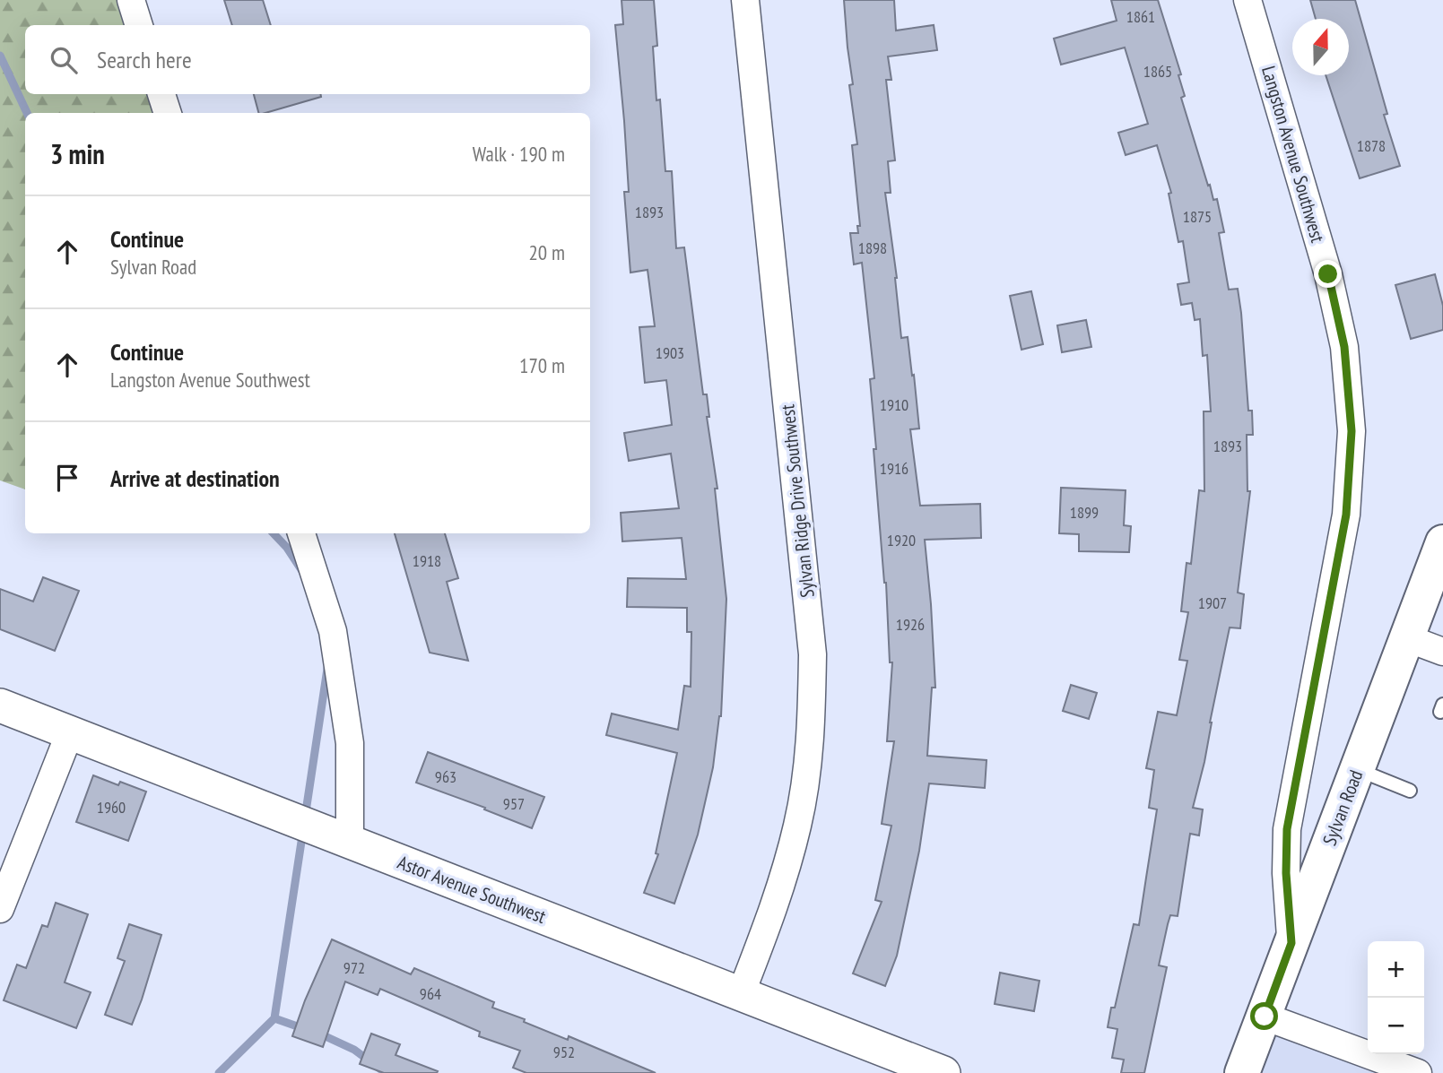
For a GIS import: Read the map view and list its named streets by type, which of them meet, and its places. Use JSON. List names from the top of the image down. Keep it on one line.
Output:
{"streets":{"main road":["Sylvan Road"],"street":["Langston Avenue Southwest","Sylvan Ridge Drive Southwest","Astor Avenue Southwest"]},"crossings":[["Langston Avenue Southwest","Sylvan Road"],["Sylvan Ridge Drive Southwest","Astor Avenue Southwest"]],"house_numbers":["1861","1865","1878","1893","1875","1898","1903","1910","1893","1916","1899","1920","1918","1907","1926","963","957","1960","972","964","952"],"north":"top","page":{"search":"Search here","heading":["3 min","Walk · 190 m"],"list":[["Continue","Sylvan Road","20 m"],["Continue","Langston Avenue Southwest","170 m"],"Arrive at destination"],"map_buttons":["+","−"]}}
